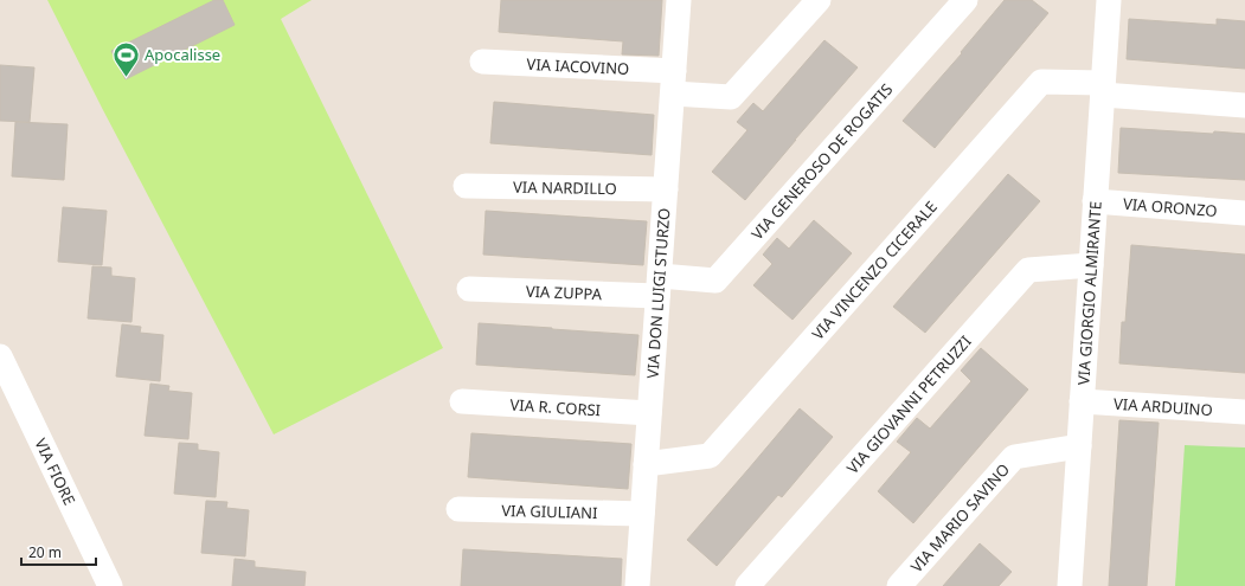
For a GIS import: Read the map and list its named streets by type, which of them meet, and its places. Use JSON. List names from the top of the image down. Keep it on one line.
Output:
{"streets":{"street":["VIA IACOVINO","VIA GENEROSO DE ROGATIS","VIA NARDILLO","VIA ORONZO","VIA VINCENZO CICERALE","VIA ZUPPA","VIA DON LUIGI STURZO","VIA GIORGIO ALMIRANTE","VIA GIOVANNI PETRUZZI","VIA ARDUINO","VIA R. CORSI","VIA FIORE","VIA GIULIANI","VIA MARIO SAVINO"]},"crossings":[["VIA IACOVINO","VIA DON LUIGI STURZO"],["VIA GENEROSO DE ROGATIS","VIA ZUPPA"],["VIA GENEROSO DE ROGATIS","VIA DON LUIGI STURZO"],["VIA NARDILLO","VIA DON LUIGI STURZO"],["VIA ORONZO","VIA GIORGIO ALMIRANTE"],["VIA VINCENZO CICERALE","VIA DON LUIGI STURZO"],["VIA VINCENZO CICERALE","VIA GIORGIO ALMIRANTE"],["VIA ZUPPA","VIA DON LUIGI STURZO"],["VIA DON LUIGI STURZO","VIA R. CORSI"],["VIA DON LUIGI STURZO","VIA GIULIANI"],["VIA GIORGIO ALMIRANTE","VIA GIOVANNI PETRUZZI"],["VIA GIORGIO ALMIRANTE","VIA ARDUINO"],["VIA GIORGIO ALMIRANTE","VIA MARIO SAVINO"]],"places":{"sports":["Apocalisse"]},"scale_bar":"20 m"}
